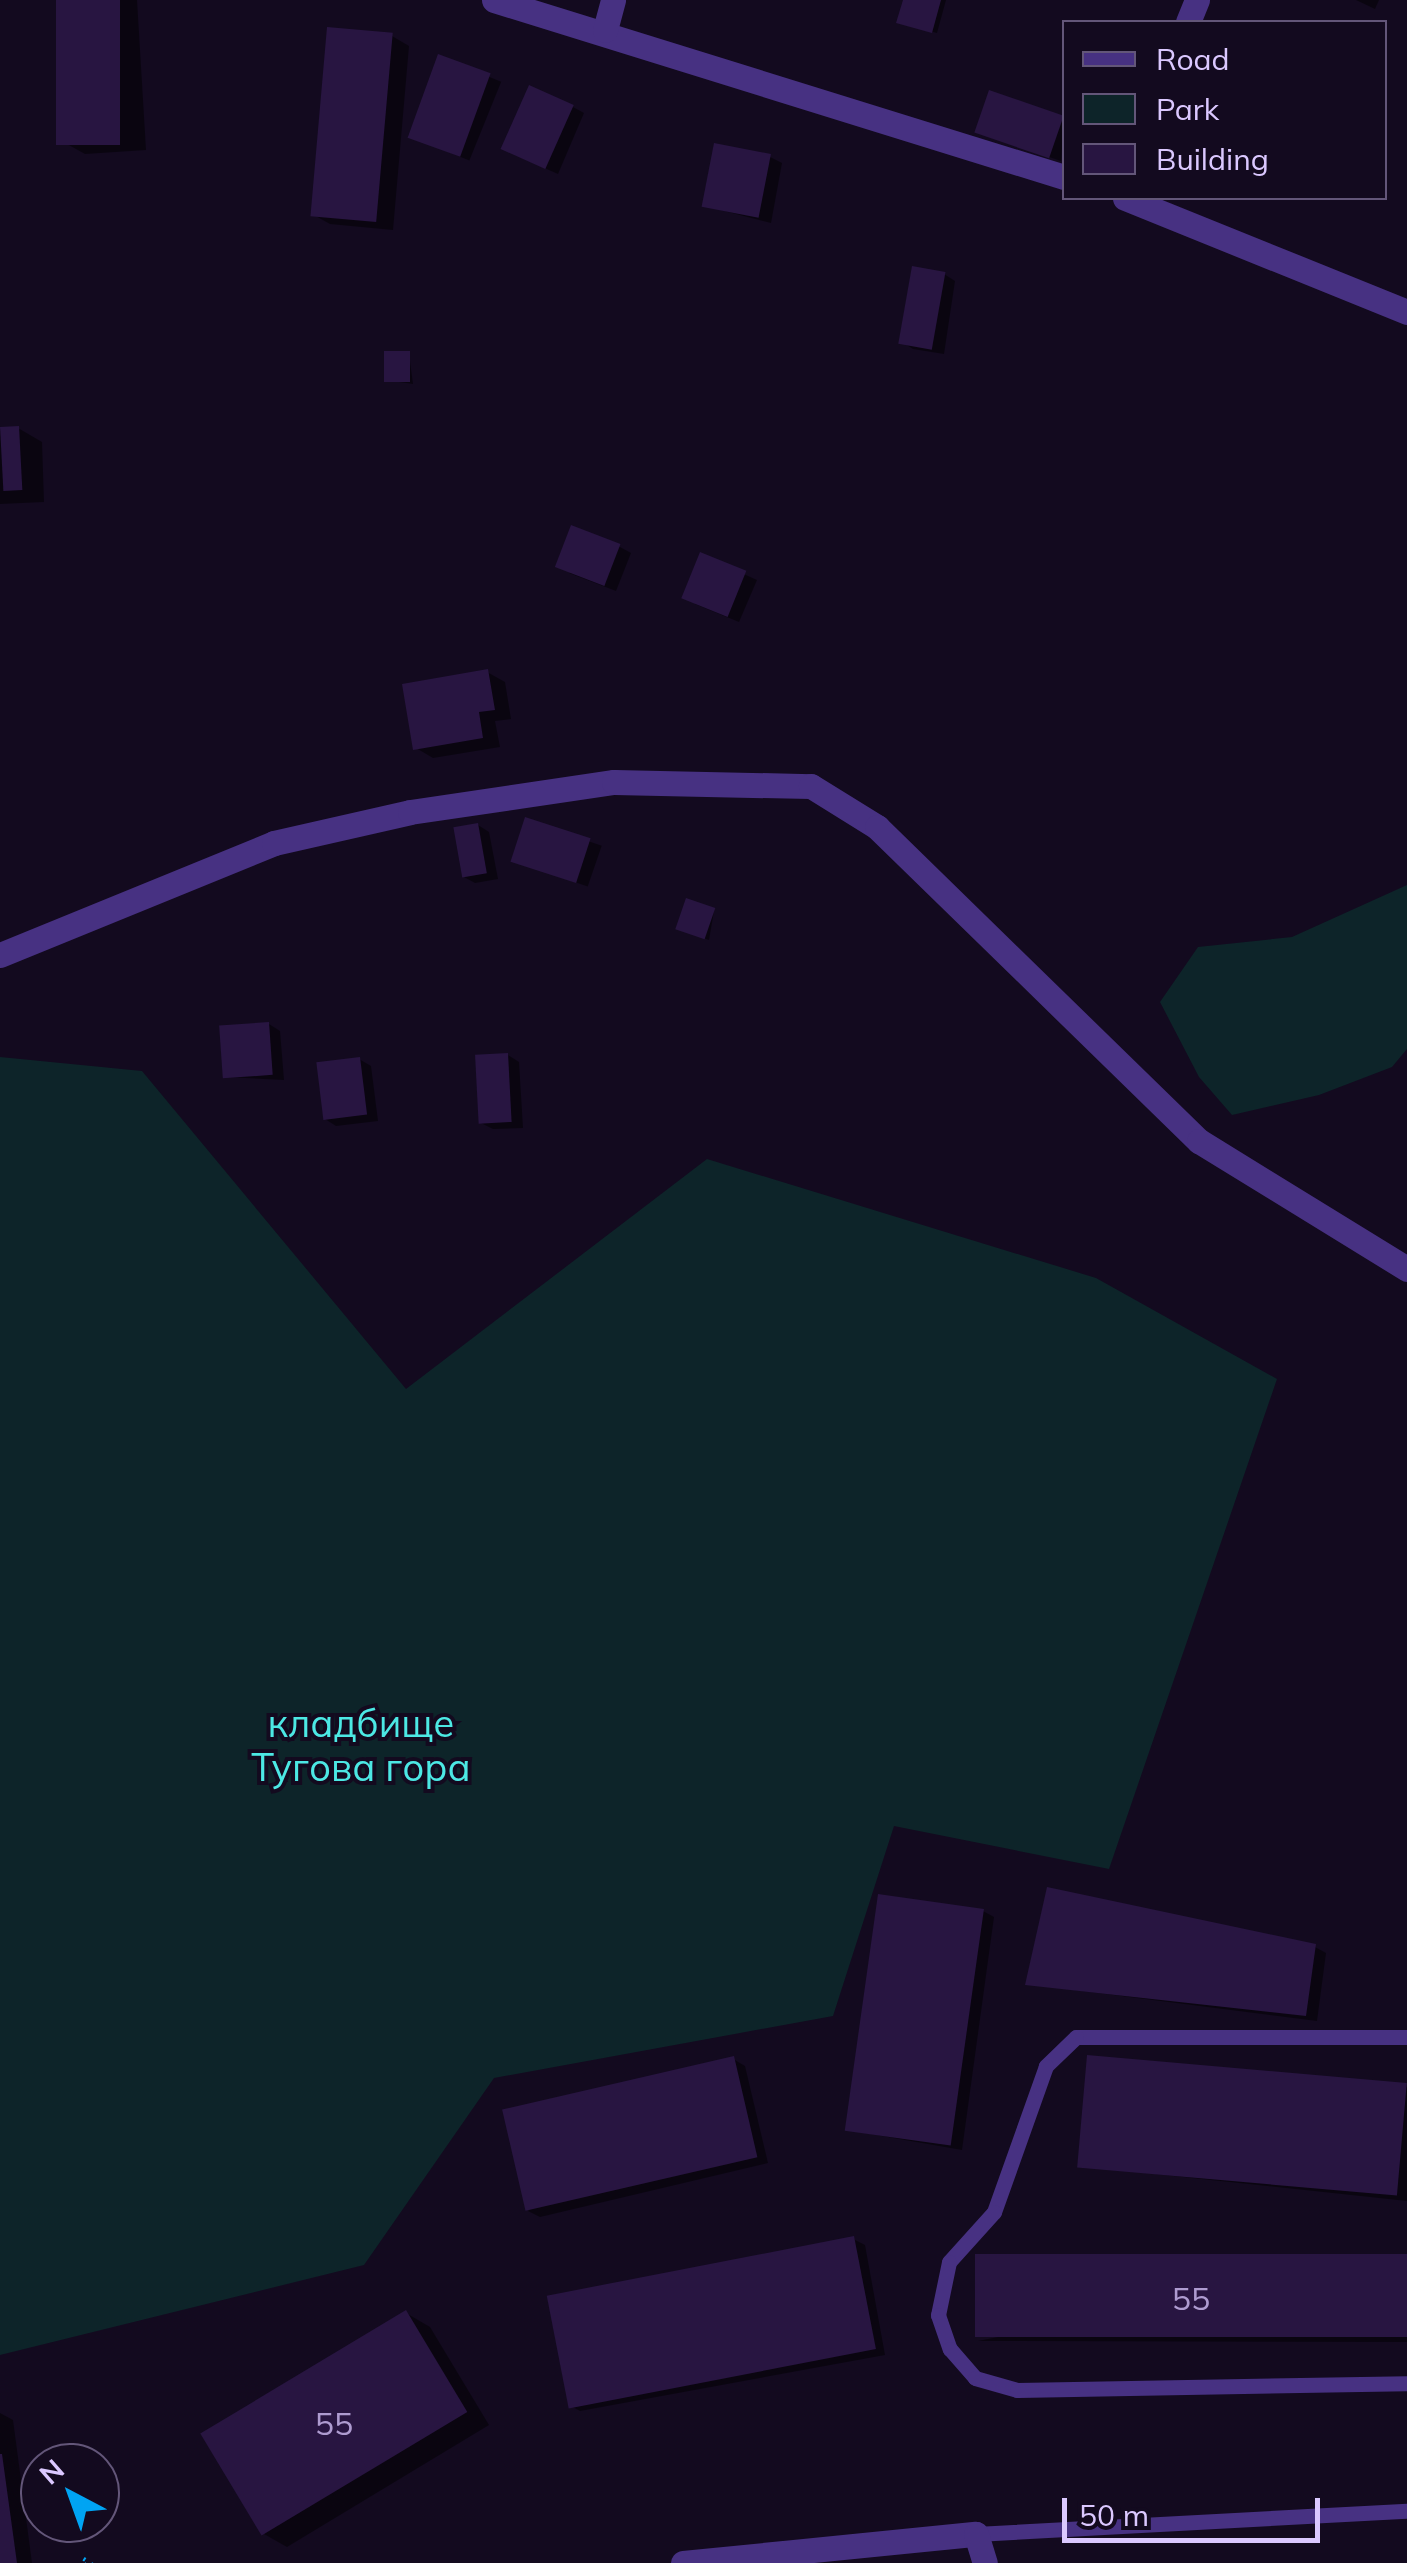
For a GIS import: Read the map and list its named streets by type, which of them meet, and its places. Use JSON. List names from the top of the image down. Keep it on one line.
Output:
{"parks":["кладбище Тугова гора"],"house_numbers":["55","55"],"legend":["Road","Park","Building"],"scale_bar":"50 m","north":"top left"}
